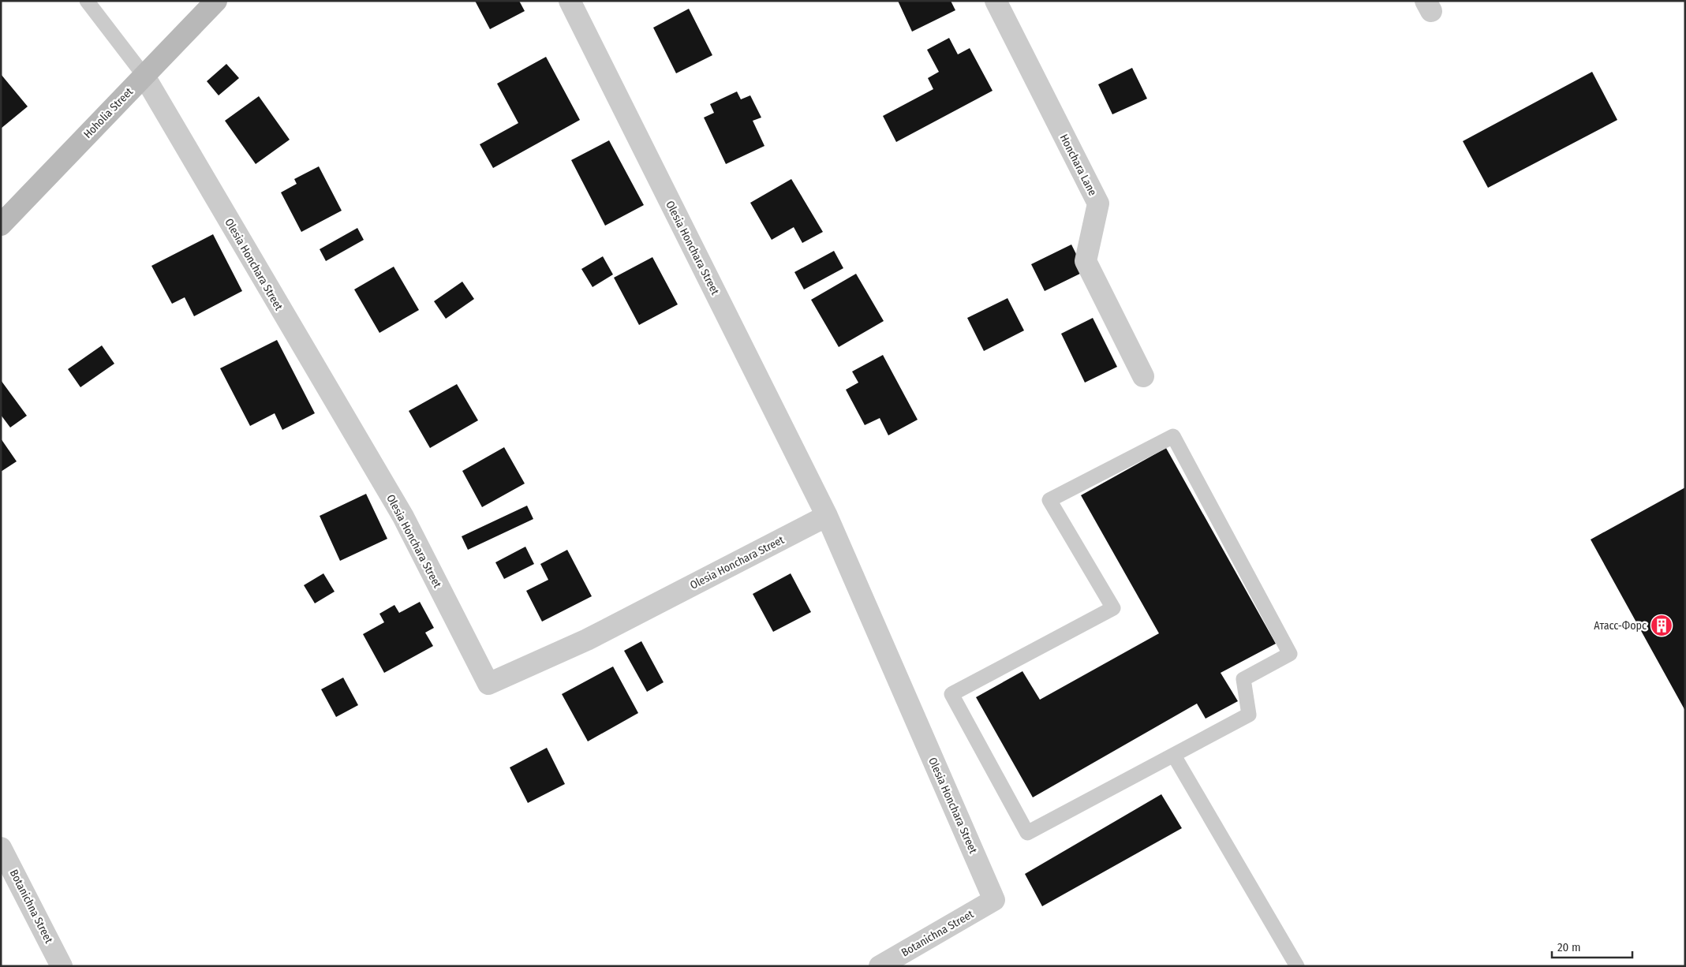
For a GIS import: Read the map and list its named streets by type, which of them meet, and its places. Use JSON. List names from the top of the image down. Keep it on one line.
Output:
{"streets":{"street":["Hoholia Street","Honchara Lane","Olesia Honchara Street","Botanichna Street"]},"crossings":[["Hoholia Street","Olesia Honchara Street"],["Olesia Honchara Street","Botanichna Street"]],"places":{"building":["Атасс-Форс"]},"scale_bar":"20 m"}
